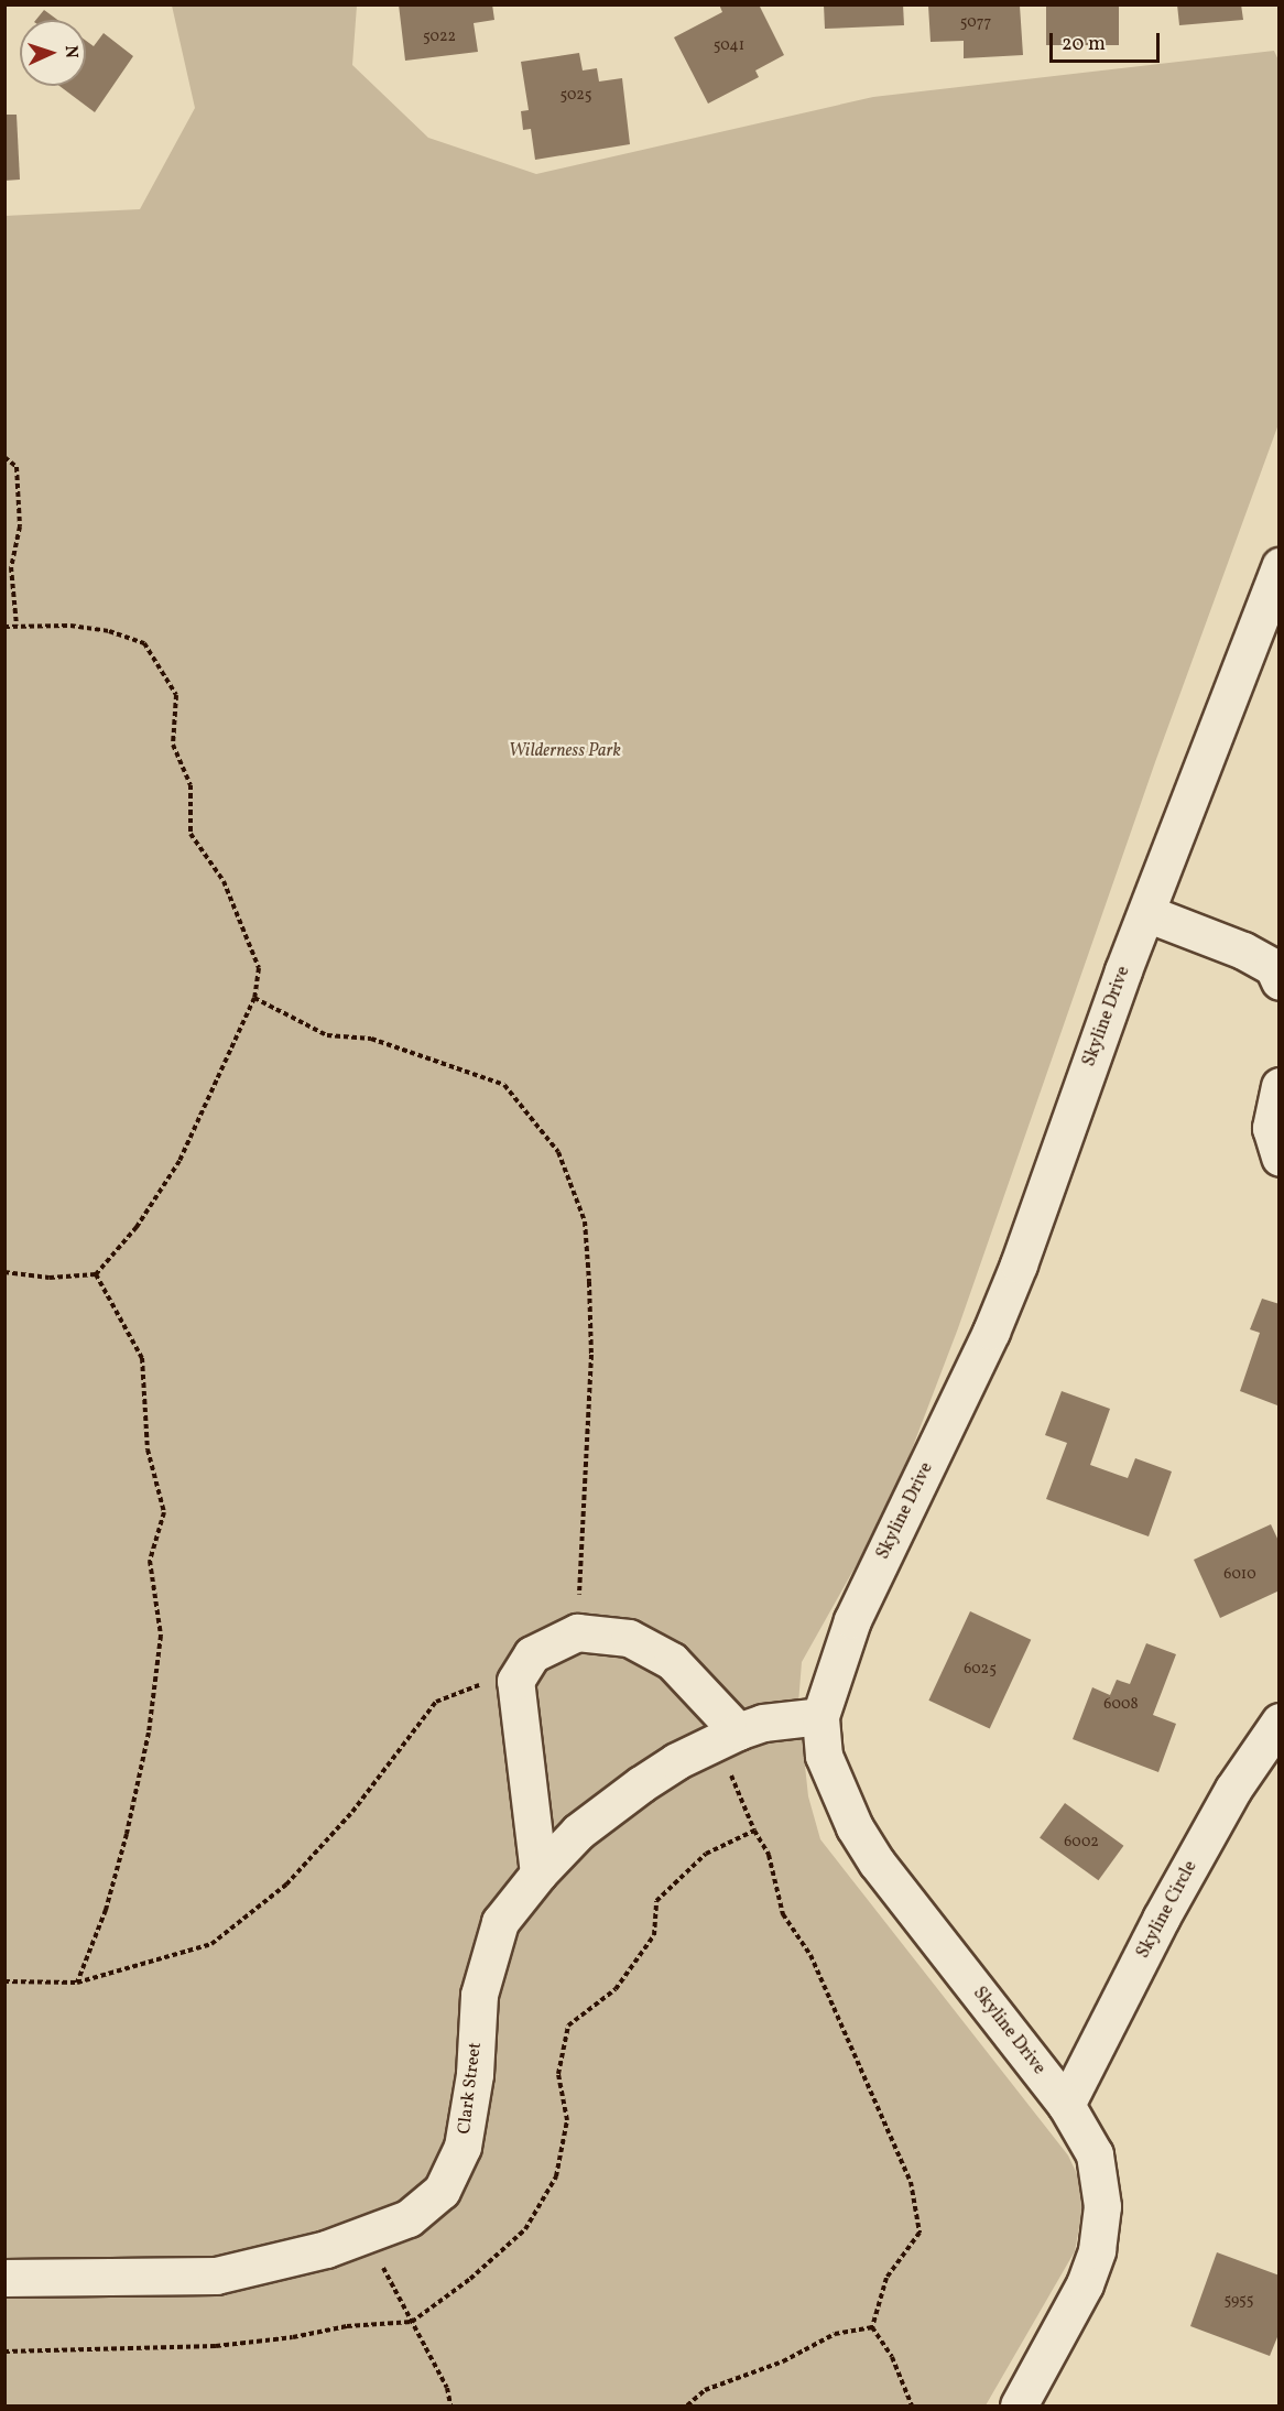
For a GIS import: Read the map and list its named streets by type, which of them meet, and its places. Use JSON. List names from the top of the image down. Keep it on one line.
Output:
{"streets":{"street":["Skyline Drive","Skyline Circle","Clark Street"]},"crossings":[["Skyline Drive","Skyline Circle"],["Skyline Drive","Clark Street"]],"parks":["Wilderness Park"],"house_numbers":["5077","5022","5041","5025","6010","6025","6008","6002","5955"],"scale_bar":"20 m","north":"right"}
